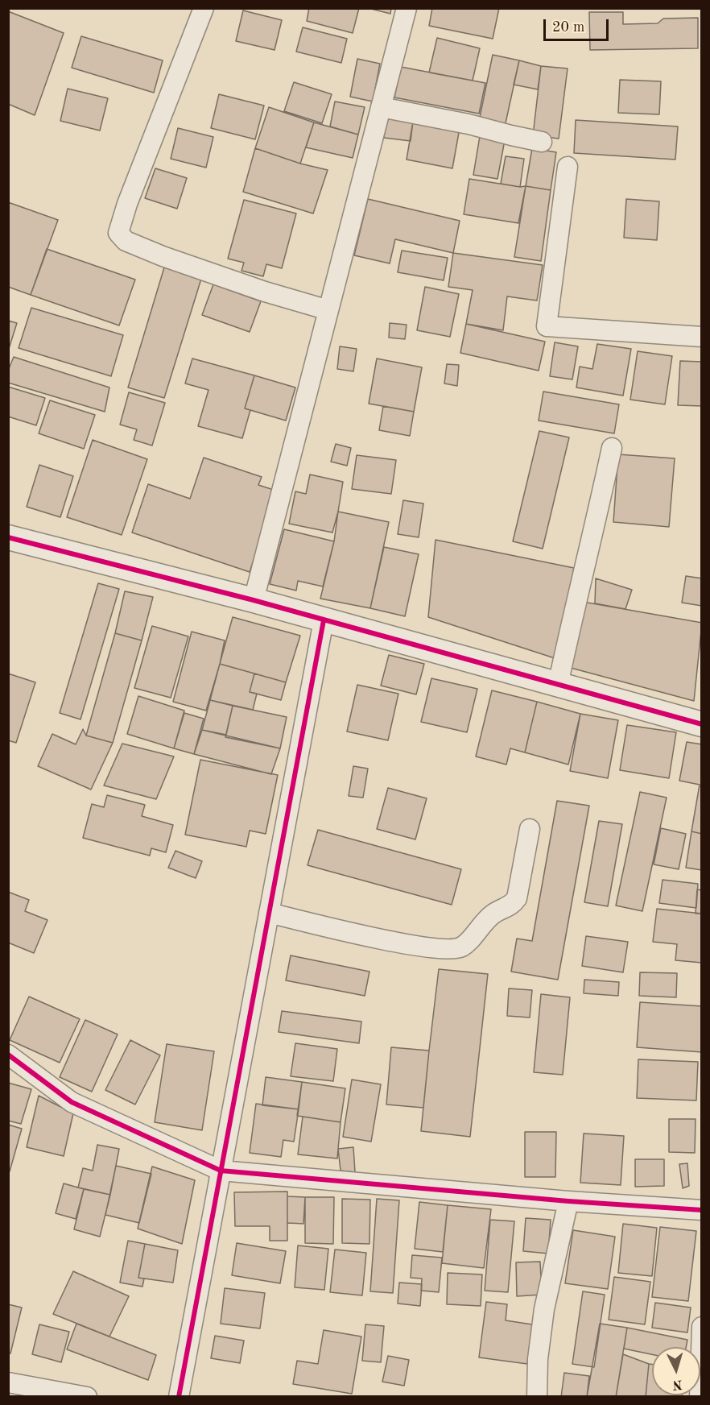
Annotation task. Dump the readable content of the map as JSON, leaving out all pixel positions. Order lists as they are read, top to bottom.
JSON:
{
  "scale_bar": "20 m",
  "north": "bottom"
}
